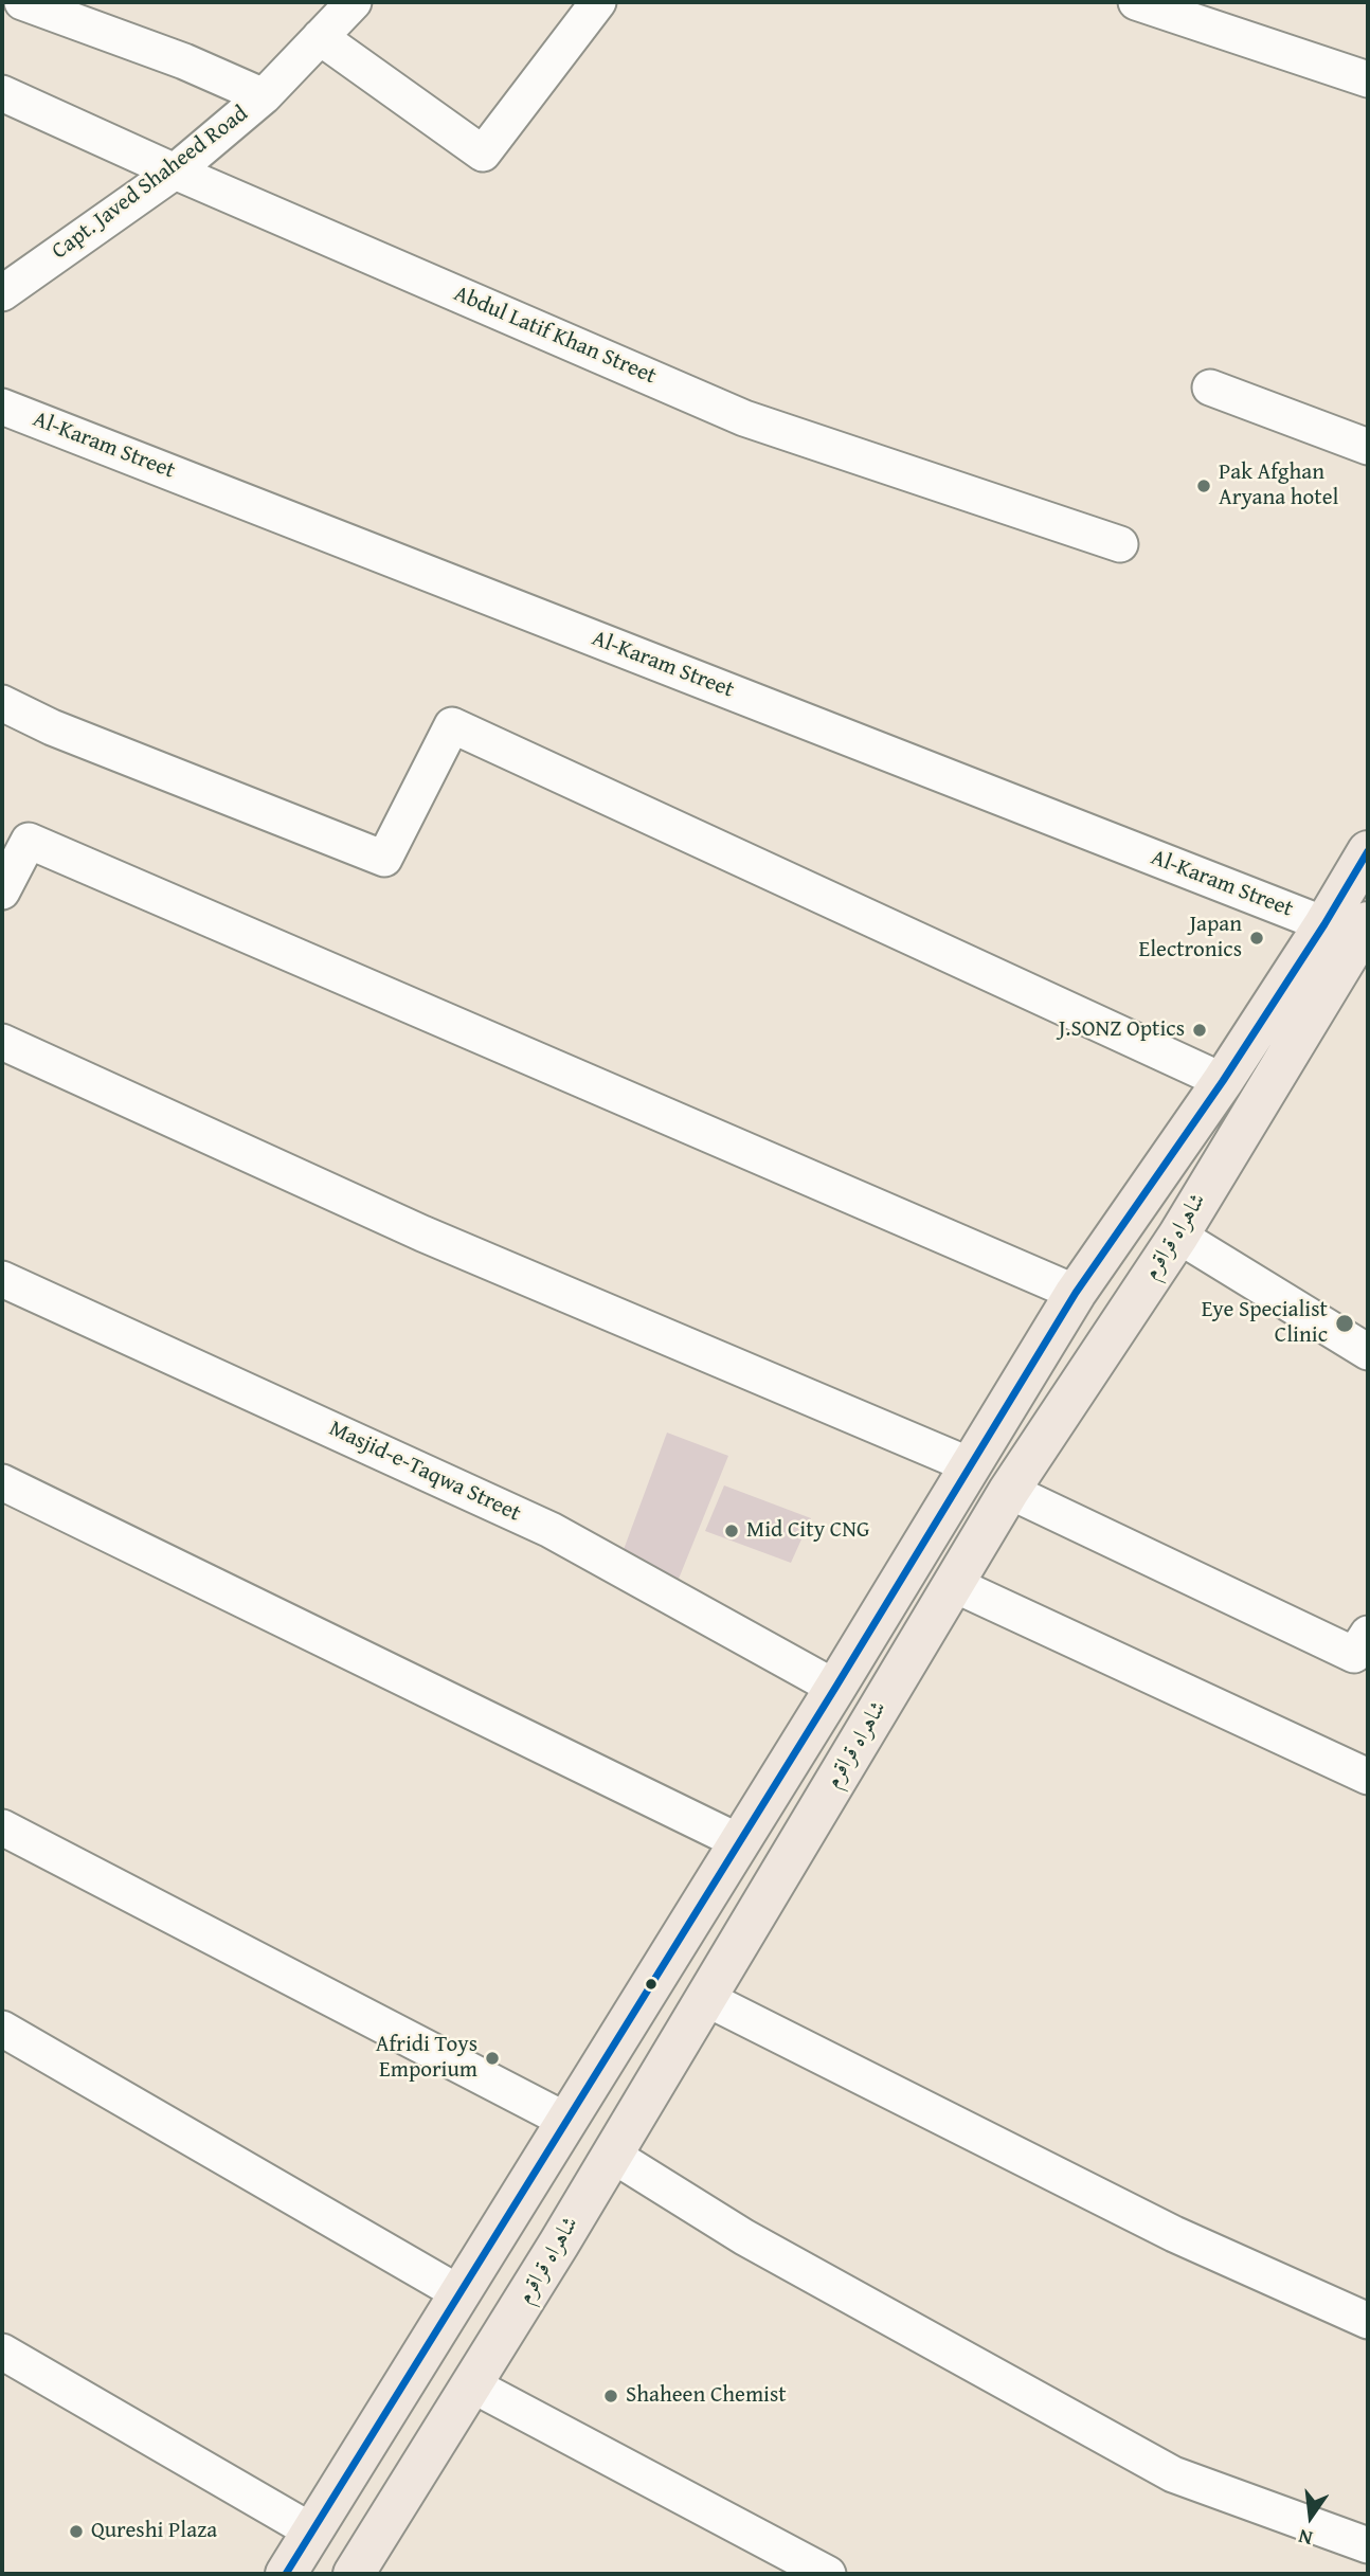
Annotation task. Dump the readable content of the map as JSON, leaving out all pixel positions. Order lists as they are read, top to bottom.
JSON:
{
  "streets": {
    "highway": ["شاہراہ قراقرم"],
    "street": [
      "Capt. Javed Shaheed Road",
      "Abdul Latif Khan Street",
      "Al-Karam Street",
      "Masjid-e-Taqwa Street"
    ]
  },
  "crossings": [
    ["Capt. Javed Shaheed Road", "Abdul Latif Khan Street"]
  ],
  "places": [
    "Pak Afghan Aryana hotel",
    "Japan Electronics",
    "J.SONZ Optics",
    "Eye Specialist Clinic",
    "Mid City CNG",
    "Afridi Toys Emporium",
    "Shaheen Chemist",
    "Qureshi Plaza"
  ],
  "north": "bottom"
}
